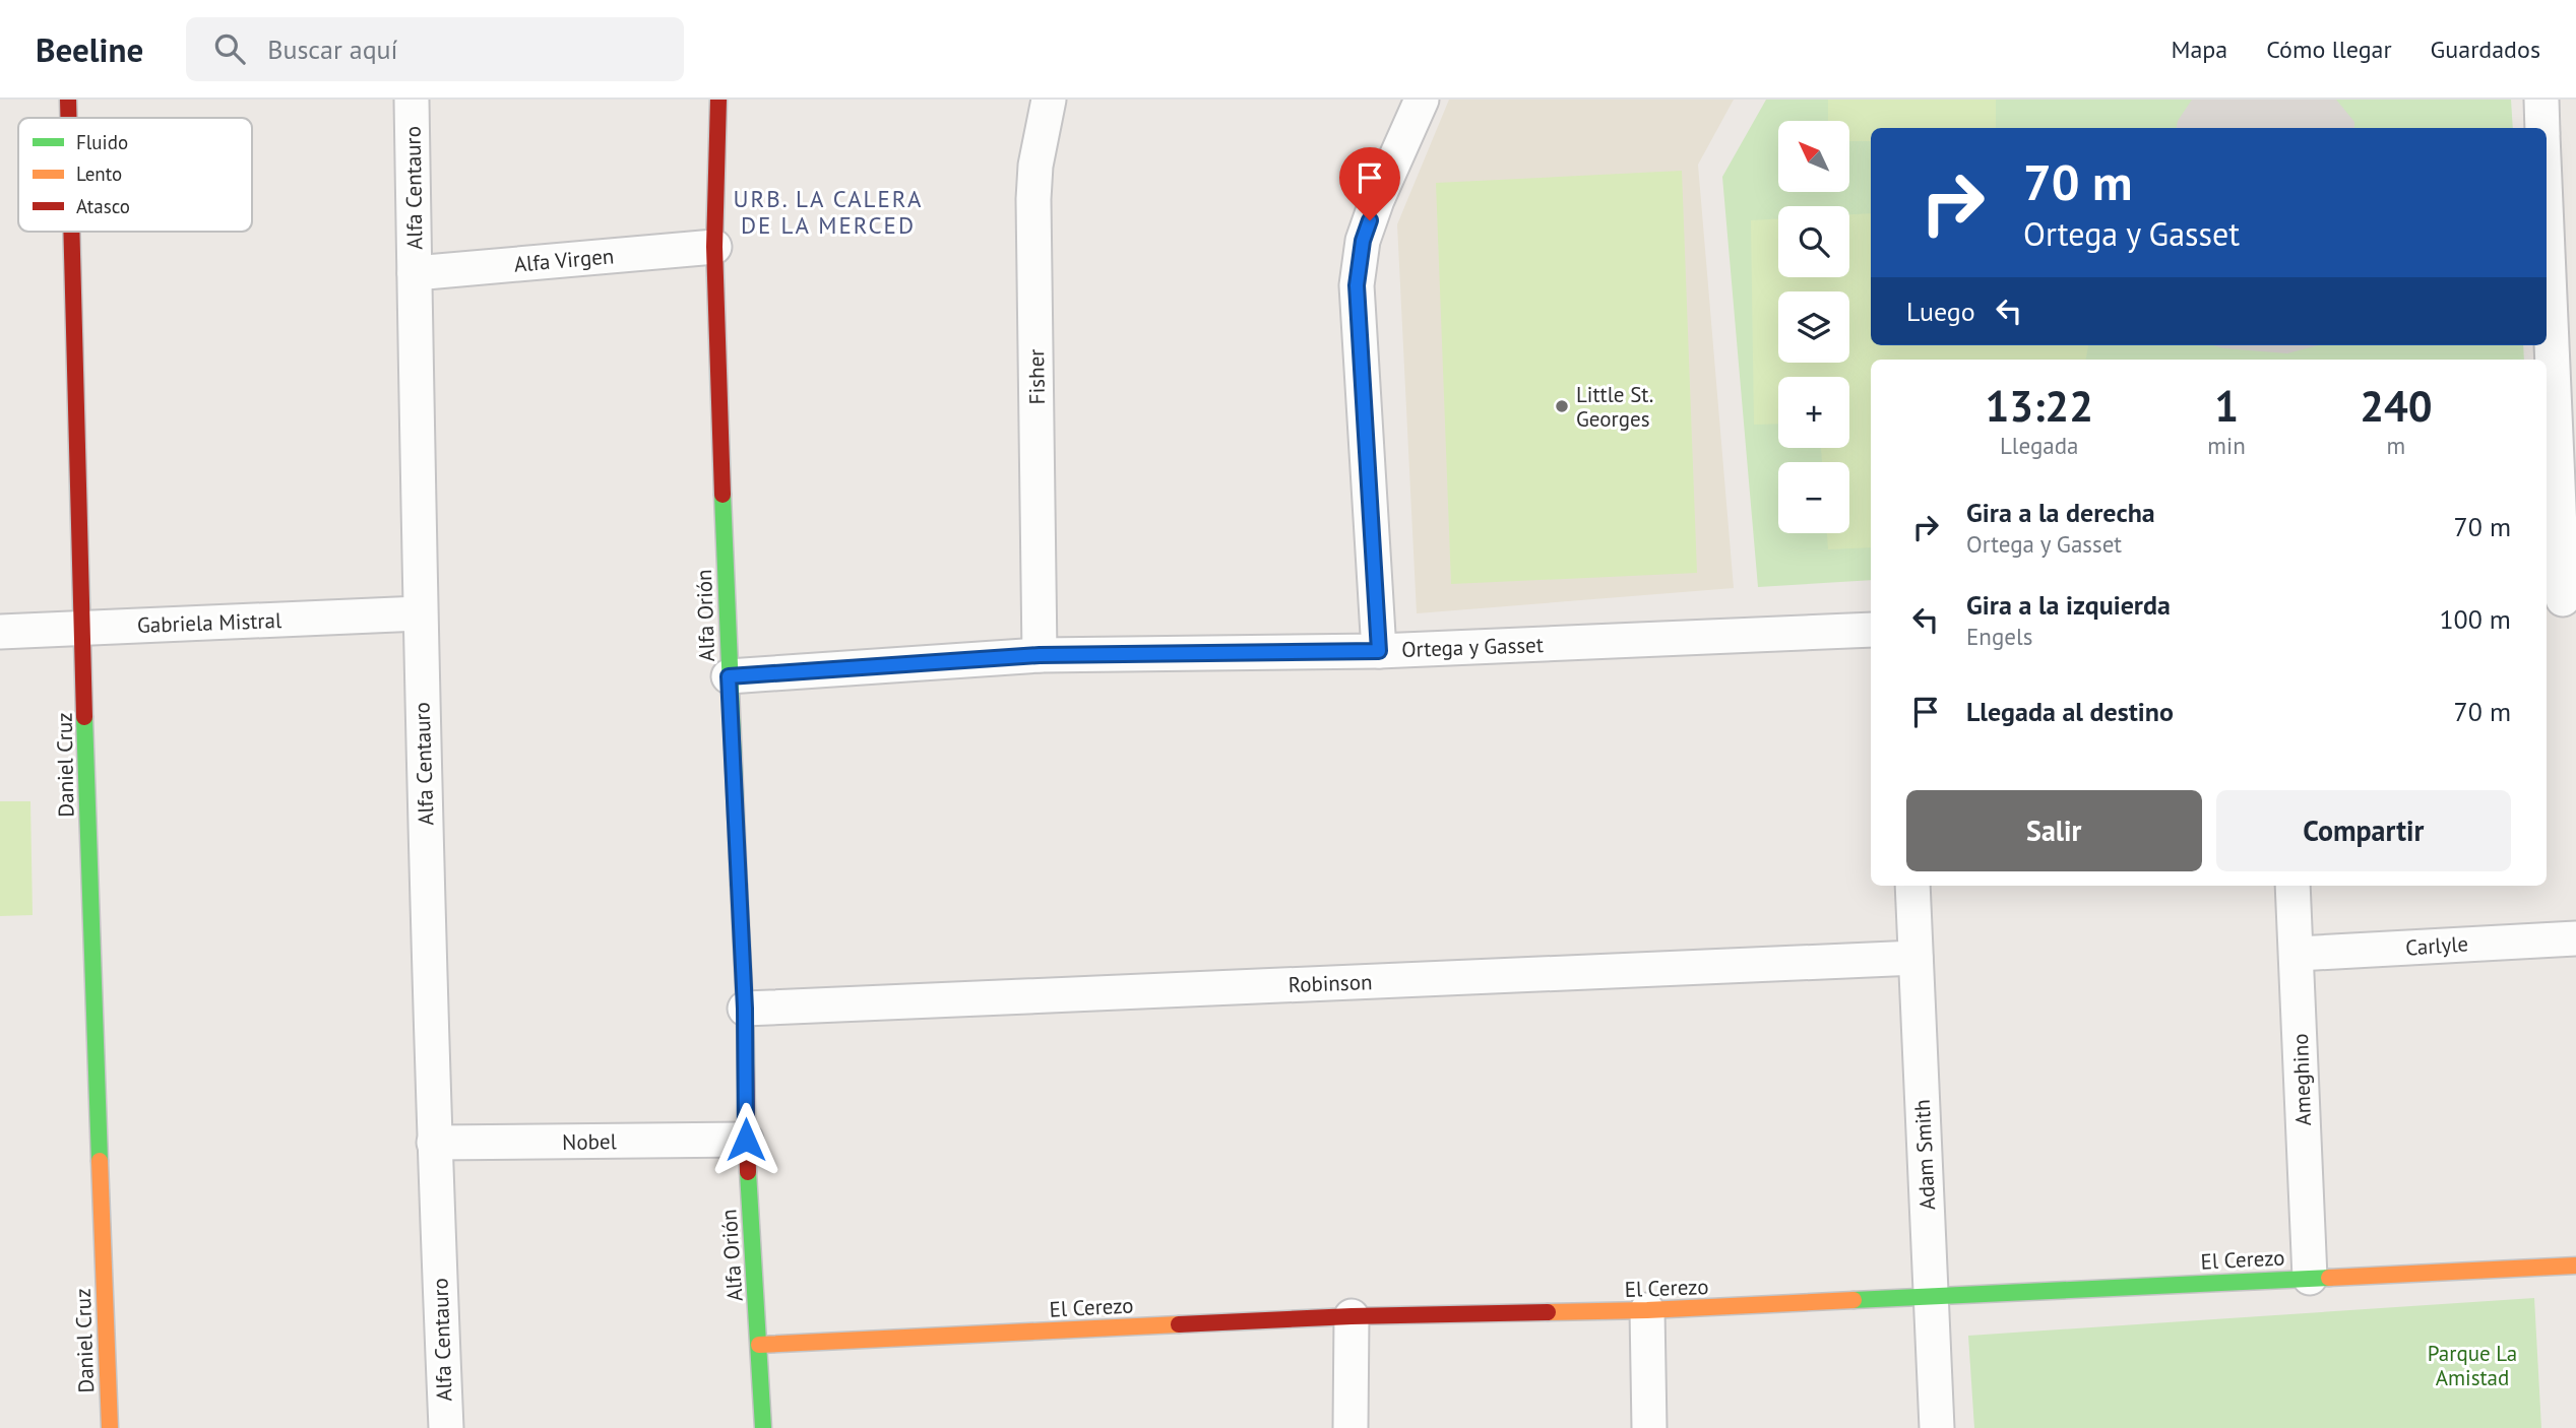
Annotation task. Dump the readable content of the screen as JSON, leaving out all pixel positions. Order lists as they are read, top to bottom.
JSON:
{
  "streets": {
    "street": [
      "Alfa Centauro",
      "Alfa Virgen",
      "Fisher",
      "Alfa Orión",
      "Gabriela Mistral",
      "Ortega y Gasset",
      "Daniel Cruz",
      "Carlyle",
      "Robinson",
      "Ameghino",
      "Nobel",
      "Adam Smith",
      "El Cerezo"
    ]
  },
  "crossings": [
    ["Alfa Centauro", "Alfa Virgen"],
    ["Alfa Centauro", "Gabriela Mistral"],
    ["Alfa Centauro", "Nobel"],
    ["Alfa Virgen", "Alfa Orión"],
    ["Fisher", "Ortega y Gasset"],
    ["Alfa Orión", "Ortega y Gasset"],
    ["Alfa Orión", "Robinson"],
    ["Alfa Orión", "Nobel"],
    ["Alfa Orión", "El Cerezo"],
    ["Gabriela Mistral", "Daniel Cruz"],
    ["Carlyle", "Ameghino"],
    ["Robinson", "Adam Smith"],
    ["Ameghino", "El Cerezo"],
    ["Adam Smith", "El Cerezo"]
  ],
  "districts": ["URB. LA CALERA DE LA MERCED"],
  "parks": ["Parque La Amistad"],
  "places": ["Little St. Georges"],
  "legend": ["Fluido", "Lento", "Atasco"],
  "north": "top left",
  "page": {
    "header": "Beeline",
    "search": "Buscar aquí",
    "nav": ["Mapa", "Cómo llegar", "Guardados"],
    "map_buttons": ["+", "−"],
    "turn": ["70 m", "Ortega y Gasset"],
    "then": "Luego",
    "eta": [
      "13:22",
      "Llegada",
      "1",
      "min",
      "240",
      "m"
    ],
    "list": [
      {
        "name": "Gira a la derecha",
        "note": "Ortega y Gasset",
        "value": "70 m"
      },
      {
        "name": "Gira a la izquierda",
        "note": "Engels",
        "value": "100 m"
      },
      {
        "name": "Llegada al destino",
        "value": "70 m"
      }
    ],
    "buttons": ["Salir", "Compartir"]
  }
}
